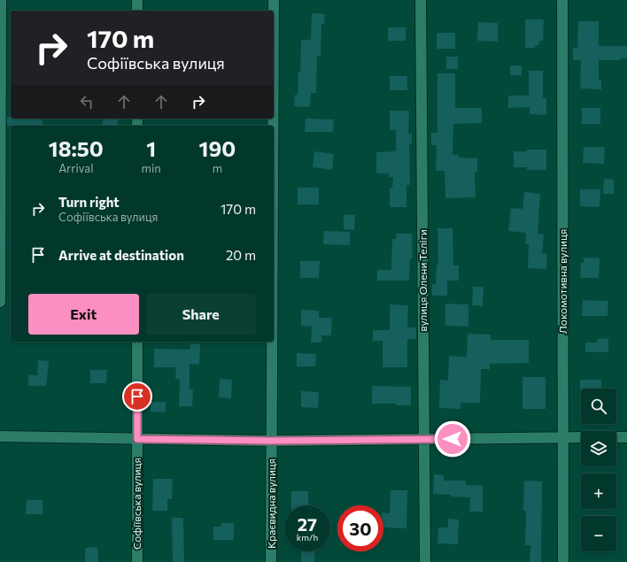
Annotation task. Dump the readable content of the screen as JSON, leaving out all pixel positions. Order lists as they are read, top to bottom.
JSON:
{
  "streets": {
    "street": [
      "вулиця Олени Теліги",
      "Локомотивна вулиця",
      "Софіївська вулиця",
      "Краєвидна вулиця"
    ]
  },
  "page": {
    "turn": ["170 m", "Софіївська вулиця"],
    "eta": [
      "18:50",
      "Arrival",
      "1",
      "min",
      "190",
      "m"
    ],
    "list": [
      {
        "name": "Turn right",
        "note": "Софіївська вулиця",
        "value": "170 m"
      },
      {
        "name": "Arrive at destination",
        "value": "20 m"
      }
    ],
    "buttons": ["Exit", "Share"],
    "map_buttons": ["+", "−"],
    "speed": "27 km/h",
    "limit": "30"
  }
}
